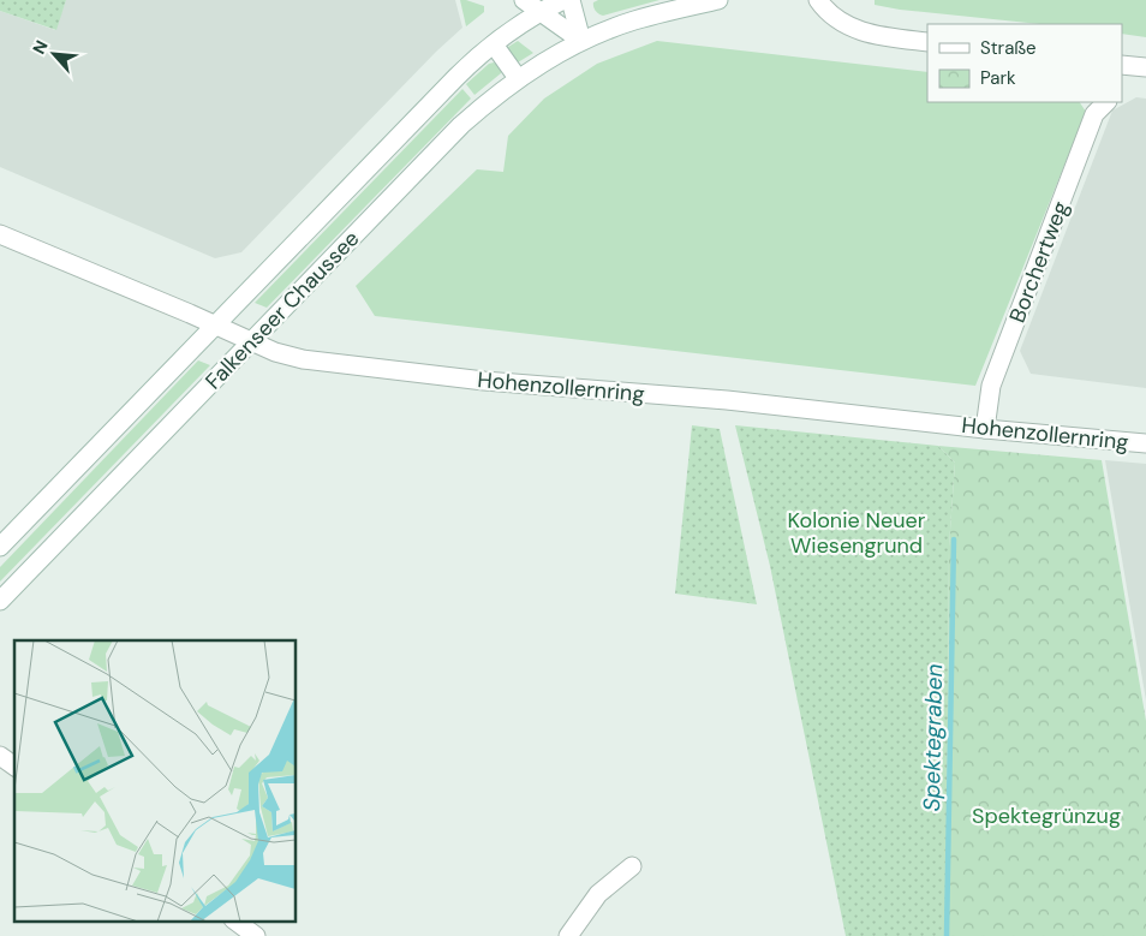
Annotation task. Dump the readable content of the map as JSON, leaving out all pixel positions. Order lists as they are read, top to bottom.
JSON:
{
  "streets": {
    "main road": ["Borchertweg", "Falkenseer Chaussee", "Hohenzollernring"]
  },
  "crossings": [
    ["Borchertweg", "Hohenzollernring"],
    ["Falkenseer Chaussee", "Hohenzollernring"]
  ],
  "water": ["Spektegraben"],
  "parks": ["Kolonie Neuer Wiesengrund", "Spektegrünzug"],
  "legend": ["Straße", "Park"],
  "north": "top left"
}
